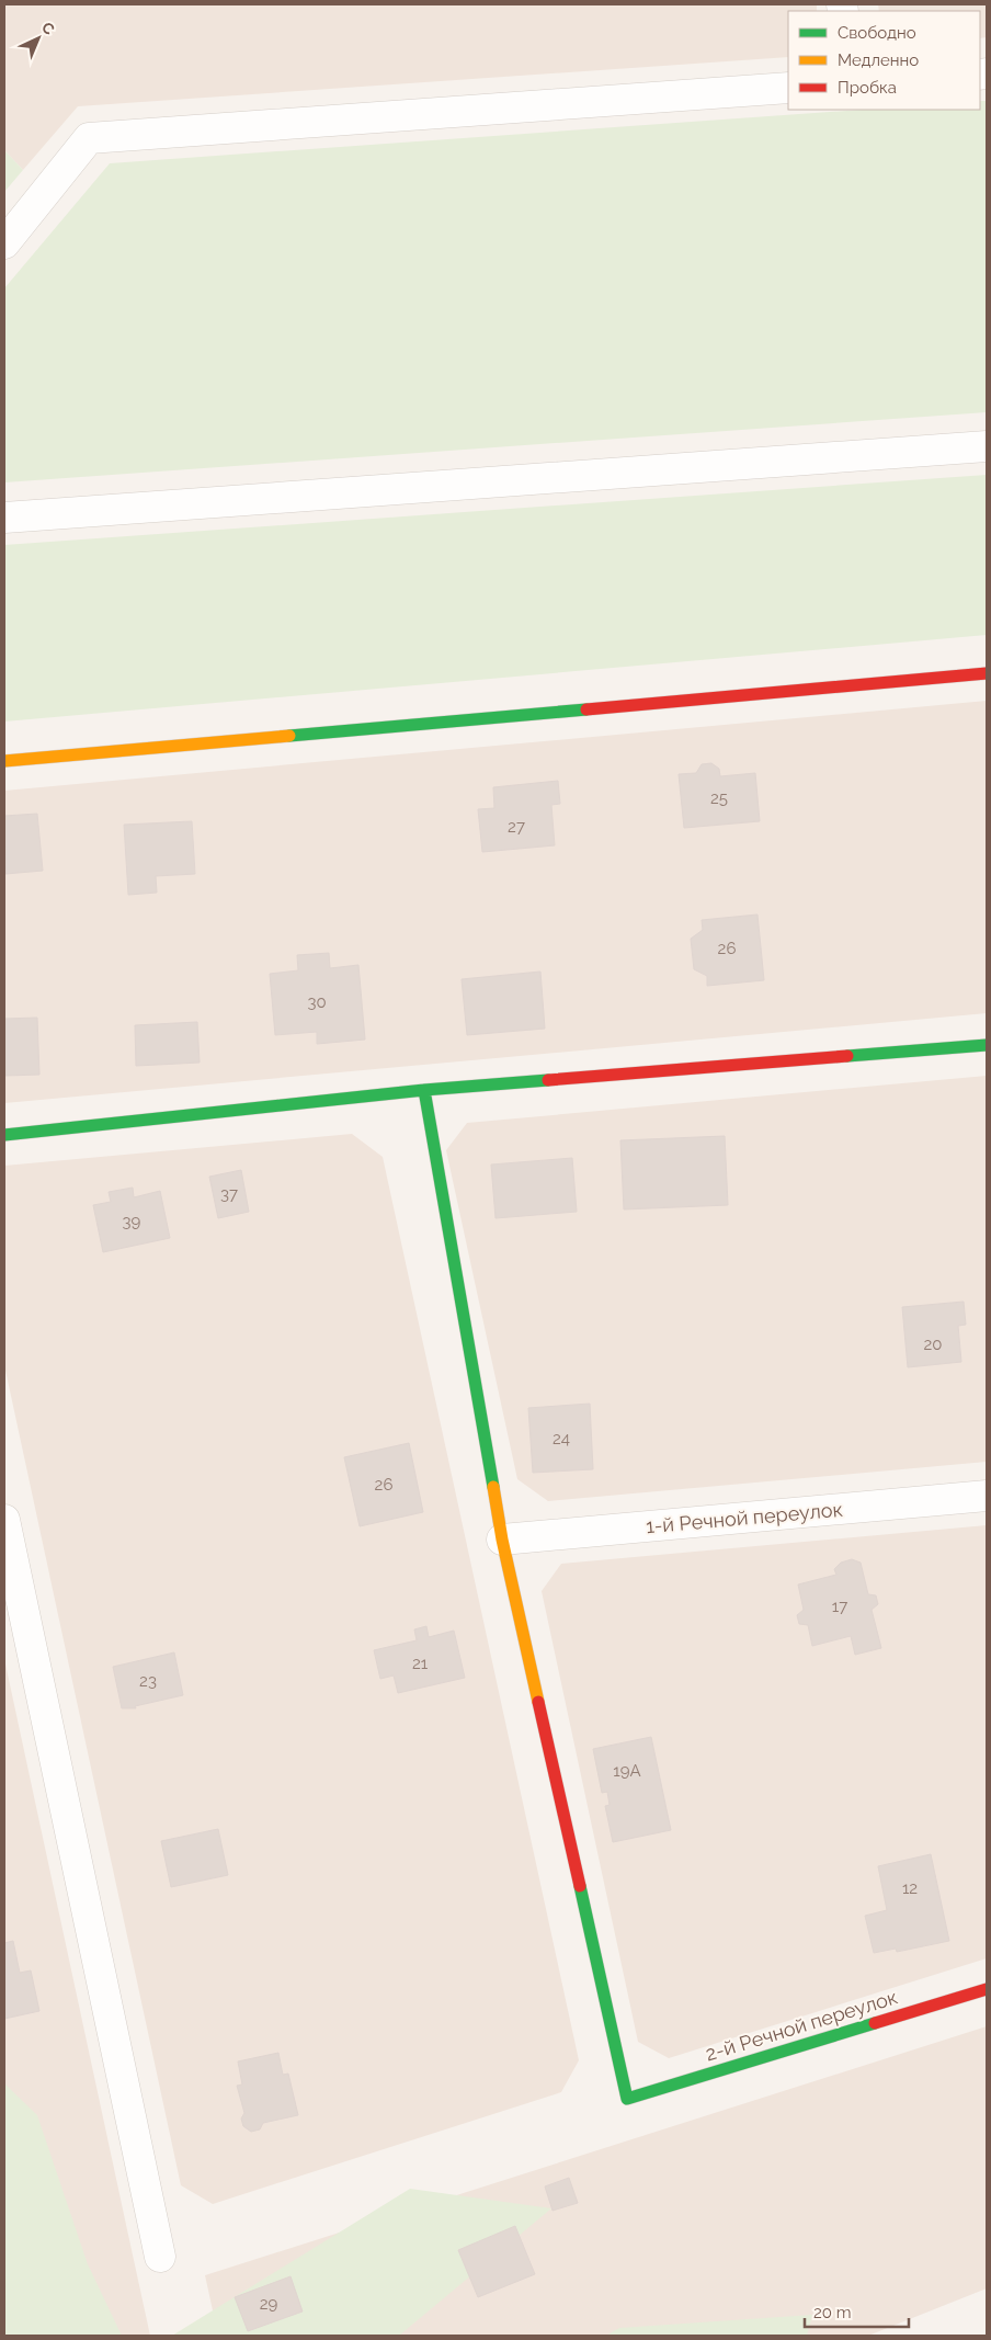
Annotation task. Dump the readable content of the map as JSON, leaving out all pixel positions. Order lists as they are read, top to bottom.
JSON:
{
  "streets": {
    "street": ["1-й Речной переулок", "2-й Речной переулок"]
  },
  "crossings": [
    ["1-й Речной переулок", "2-й Речной переулок"]
  ],
  "house_numbers": [
    "25",
    "27",
    "26",
    "30",
    "37",
    "39",
    "20",
    "24",
    "26",
    "17",
    "21",
    "23",
    "19А",
    "12",
    "29"
  ],
  "legend": ["Свободно", "Медленно", "Пробка"],
  "scale_bar": "20 m",
  "north": "top right"
}
